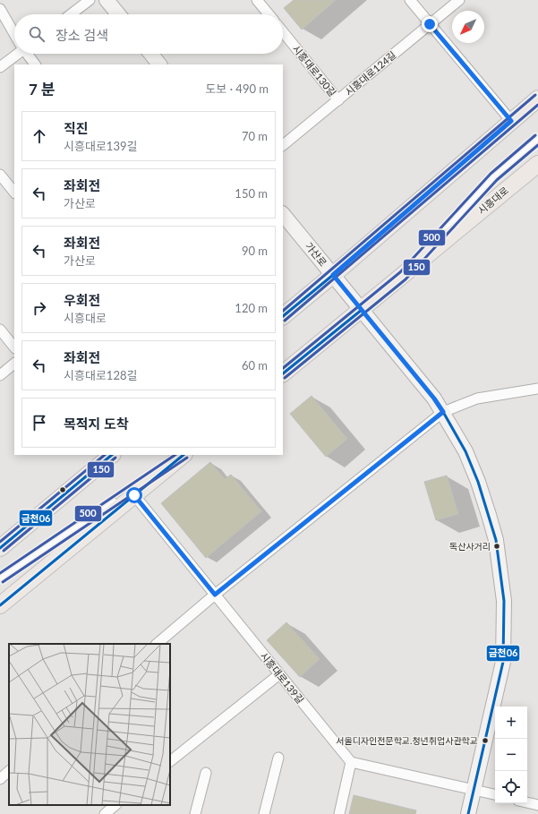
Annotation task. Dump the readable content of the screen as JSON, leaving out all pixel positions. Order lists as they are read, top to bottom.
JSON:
{
  "streets": {
    "main road": ["시흥대로", "가산로"],
    "street": ["시흥대로130길", "시흥대로124길", "시흥대로139길"]
  },
  "crossings": [
    ["시흥대로130길", "시흥대로124길"],
    ["시흥대로", "가산로"]
  ],
  "places": ["독산사거리", "서울디자인전문학교.청년취업사관학교"],
  "lines": ["transit line 500", "transit line 150", "transit line 금천06"],
  "north": "bottom left",
  "page": {
    "search": "장소 검색",
    "heading": ["7 분", "도보 · 490 m"],
    "list": [
      ["직진", "시흥대로139길", "70 m"],
      ["좌회전", "가산로", "150 m"],
      ["좌회전", "가산로", "90 m"],
      ["우회전", "시흥대로", "120 m"],
      ["좌회전", "시흥대로128길", "60 m"],
      "목적지 도착"
    ],
    "map_buttons": ["+", "−"]
  }
}
